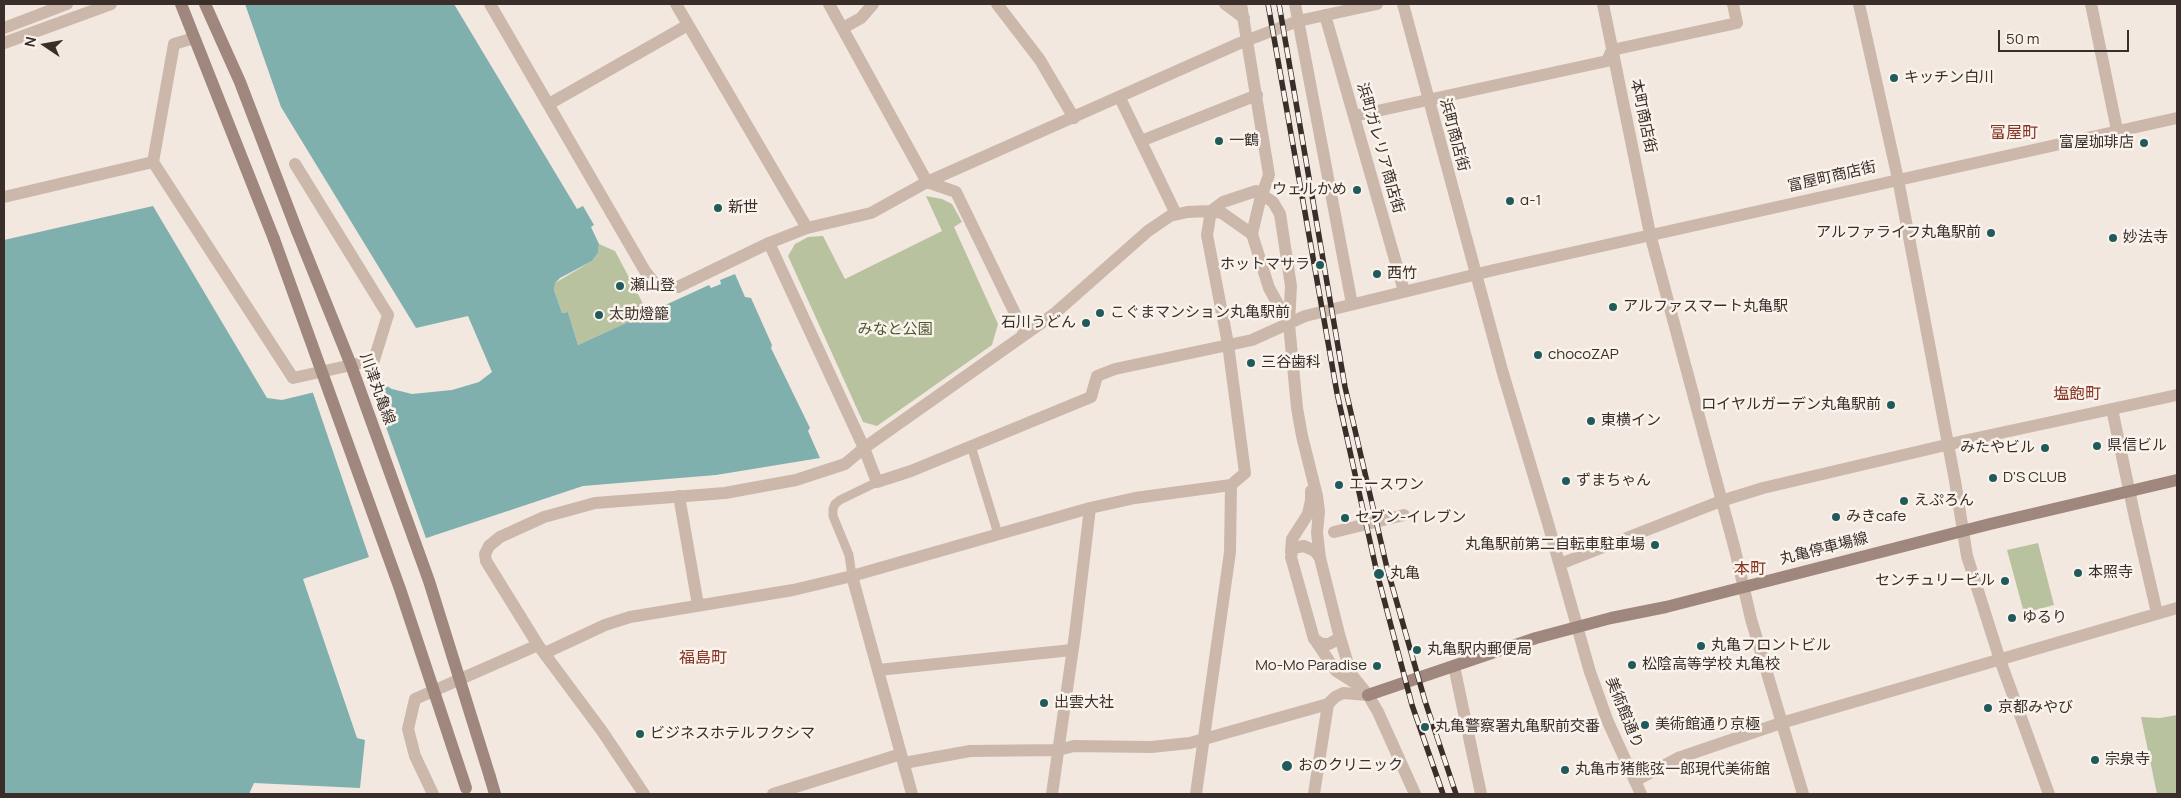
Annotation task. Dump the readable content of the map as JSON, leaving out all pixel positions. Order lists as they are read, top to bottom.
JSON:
{
  "streets": {
    "main road": ["川津丸亀線", "丸亀停車場線"],
    "street": [
      "本町商店街",
      "浜町商店街",
      "浜町ガレリア商店街",
      "富屋町商店街",
      "美術館通り"
    ]
  },
  "crossings": [
    ["本町商店街", "富屋町商店街"],
    ["本町商店街", "丸亀停車場線"],
    ["浜町商店街", "富屋町商店街"],
    ["浜町商店街", "美術館通り"],
    ["浜町ガレリア商店街", "富屋町商店街"],
    ["丸亀停車場線", "美術館通り"]
  ],
  "districts": [
    "富屋町",
    "塩飽町",
    "本町",
    "福島町"
  ],
  "parks": ["みなと公園"],
  "places": [
    "キッチン白川",
    "一鶴",
    "富屋珈琲店",
    "ウェルかめ",
    "α-1",
    "新世",
    "アルファライフ丸亀駅前",
    "妙法寺",
    "ホットマサラ",
    "西竹",
    "瀬山登",
    "アルファスマート丸亀駅",
    "こぐまマンション丸亀駅前",
    "太助燈籠",
    "石川うどん",
    "chocoZAP",
    "三谷歯科",
    "ロイヤルガーデン丸亀駅前",
    "東横イン",
    "県信ビル",
    "みたやビル",
    "D'S CLUB",
    "ずまちゃん",
    "エースワン",
    "えぷろん",
    "みきcafe",
    "セブン-イレブン",
    "丸亀駅前第二自転車駐車場",
    "本照寺",
    "丸亀",
    "センチュリービル",
    "ゆるり",
    "丸亀フロントビル",
    "丸亀駅内郵便局",
    "松陰高等学校 丸亀校",
    "Mo-Mo Paradise",
    "出雲大社",
    "京都みやび",
    "美術館通り京極",
    "丸亀警察署丸亀駅前交番",
    "ビジネスホテルフクシマ",
    "宗泉寺",
    "おのクリニック",
    "丸亀市猪熊弦一郎現代美術館"
  ],
  "scale_bar": "50 m",
  "north": "left"
}
